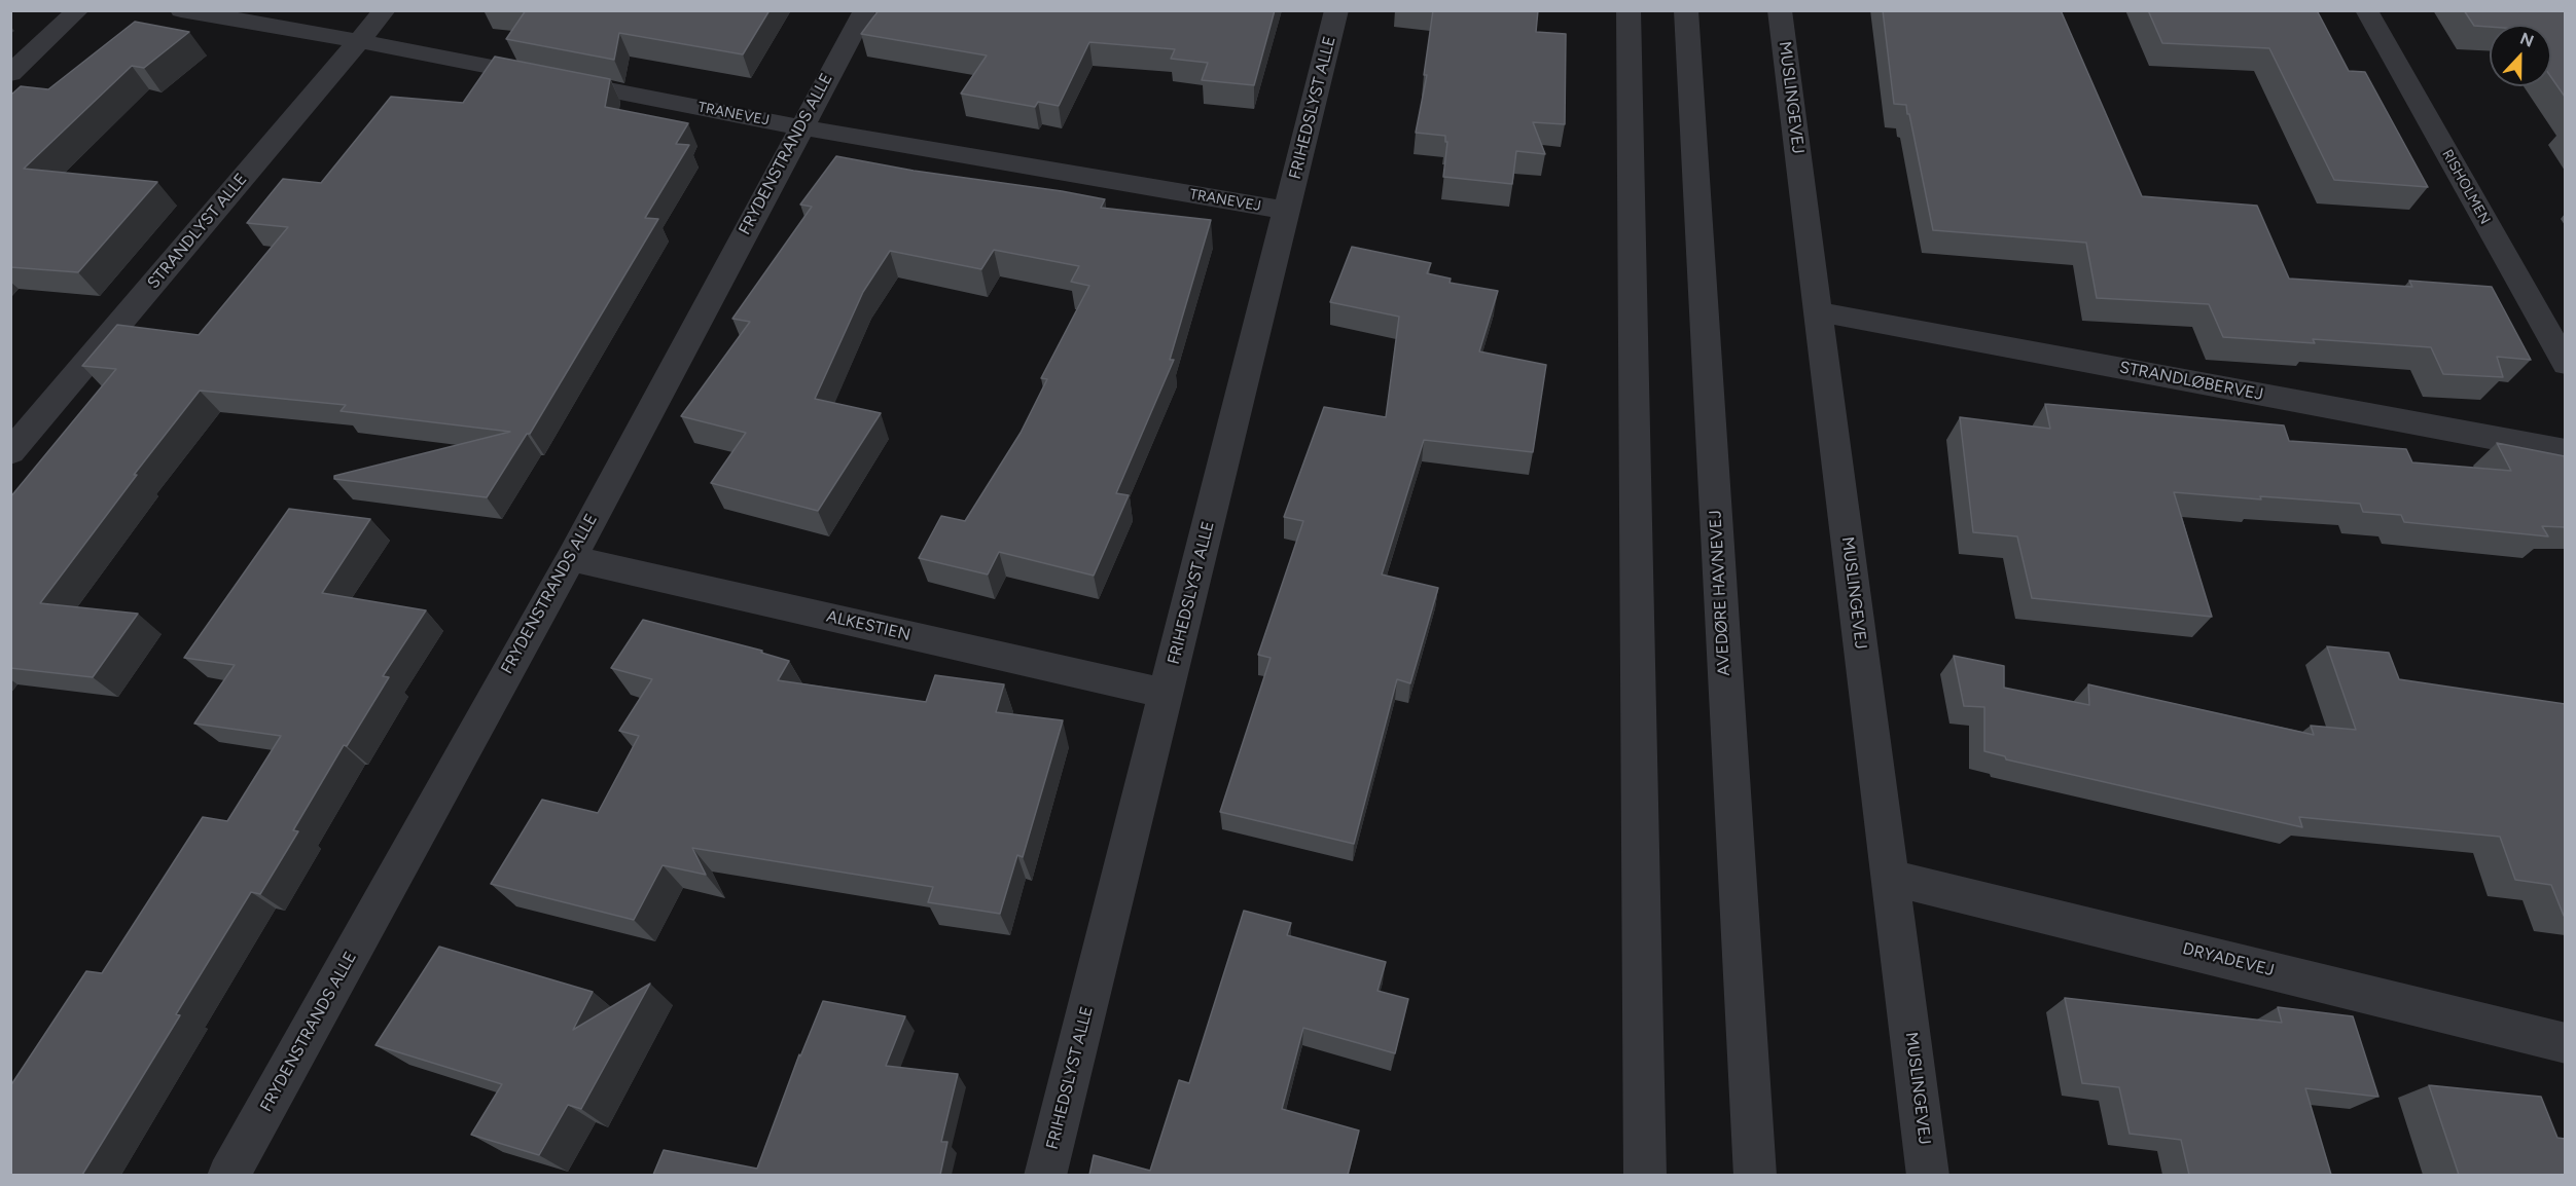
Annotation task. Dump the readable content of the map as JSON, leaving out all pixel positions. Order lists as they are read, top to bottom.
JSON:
{
  "streets": {
    "street": [
      "MUSLINGEVEJ",
      "FRIHEDSLYST ALLE",
      "TRANEVEJ",
      "FRYDENSTRANDS ALLE",
      "RISHOLMEN",
      "STRANDLYST ALLE",
      "STRANDLØBERVEJ",
      "AVEDØRE HAVNEVEJ",
      "ALKESTIEN",
      "DRYADEVEJ"
    ]
  },
  "crossings": [
    ["MUSLINGEVEJ", "STRANDLØBERVEJ"],
    ["MUSLINGEVEJ", "DRYADEVEJ"],
    ["FRIHEDSLYST ALLE", "TRANEVEJ"],
    ["FRIHEDSLYST ALLE", "ALKESTIEN"],
    ["TRANEVEJ", "FRYDENSTRANDS ALLE"],
    ["TRANEVEJ", "STRANDLYST ALLE"],
    ["FRYDENSTRANDS ALLE", "ALKESTIEN"]
  ],
  "north": "top"
}
